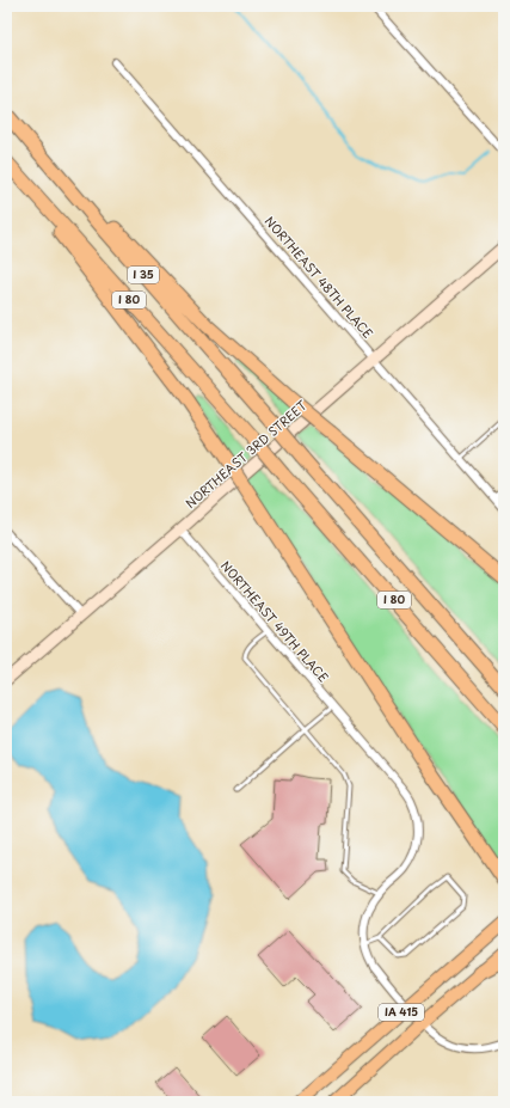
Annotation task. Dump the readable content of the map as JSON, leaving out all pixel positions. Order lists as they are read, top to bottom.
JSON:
{
  "streets": {
    "highway": ["I 35", "I 80"],
    "main road": ["IA 415"],
    "street": ["NORTHEAST 48TH PLACE", "NORTHEAST 3RD STREET", "NORTHEAST 49TH PLACE"]
  },
  "crossings": [
    ["I 35", "I 80"],
    ["NORTHEAST 48TH PLACE", "NORTHEAST 3RD STREET"],
    ["NORTHEAST 3RD STREET", "NORTHEAST 49TH PLACE"]
  ]
}
